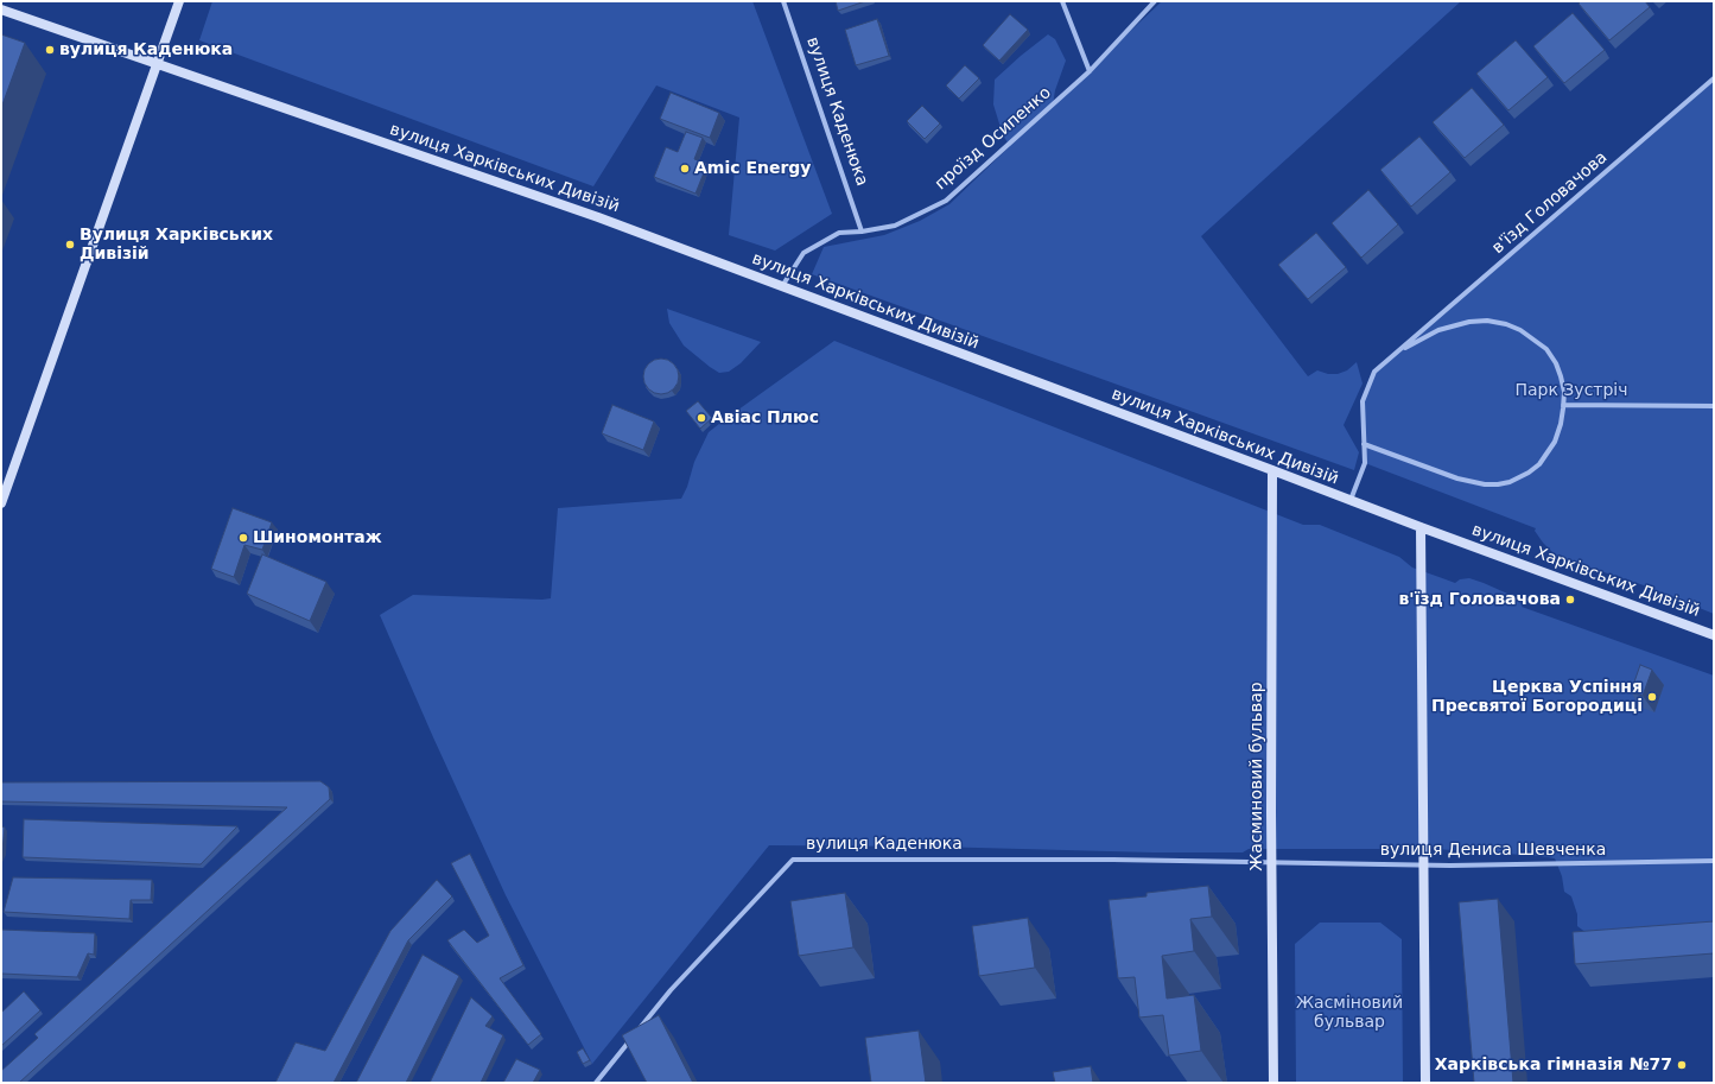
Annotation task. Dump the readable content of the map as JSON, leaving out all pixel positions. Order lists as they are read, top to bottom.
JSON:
{
  "streets": {
    "street": [
      "вулиця Каденюка",
      "проїзд Осипенко",
      "вулиця Харківських Дивізій",
      "в'їзд Головачова",
      "Жасминовий бульвар",
      "вулиця Дениса Шевченка"
    ]
  },
  "crossings": [
    ["вулиця Каденюка", "проїзд Осипенко"],
    ["вулиця Каденюка", "Жасминовий бульвар"],
    ["вулиця Каденюка", "вулиця Дениса Шевченка"],
    ["проїзд Осипенко", "вулиця Харківських Дивізій"],
    ["вулиця Харківських Дивізій", "в'їзд Головачова"],
    ["вулиця Харківських Дивізій", "Жасминовий бульвар"],
    ["Жасминовий бульвар", "вулиця Дениса Шевченка"]
  ],
  "parks": ["Парк Зустріч", "Жасміновий бульвар"],
  "places": [
    "вулиця Каденюка",
    "Amic Energy",
    "Вулиця Харківських Дивізій",
    "Авіас Плюс",
    "Шиномонтаж",
    "в'їзд Головачова",
    "Церква Успіння Пресвятої Богородиці",
    "Харківська гімназія №77"
  ]
}
